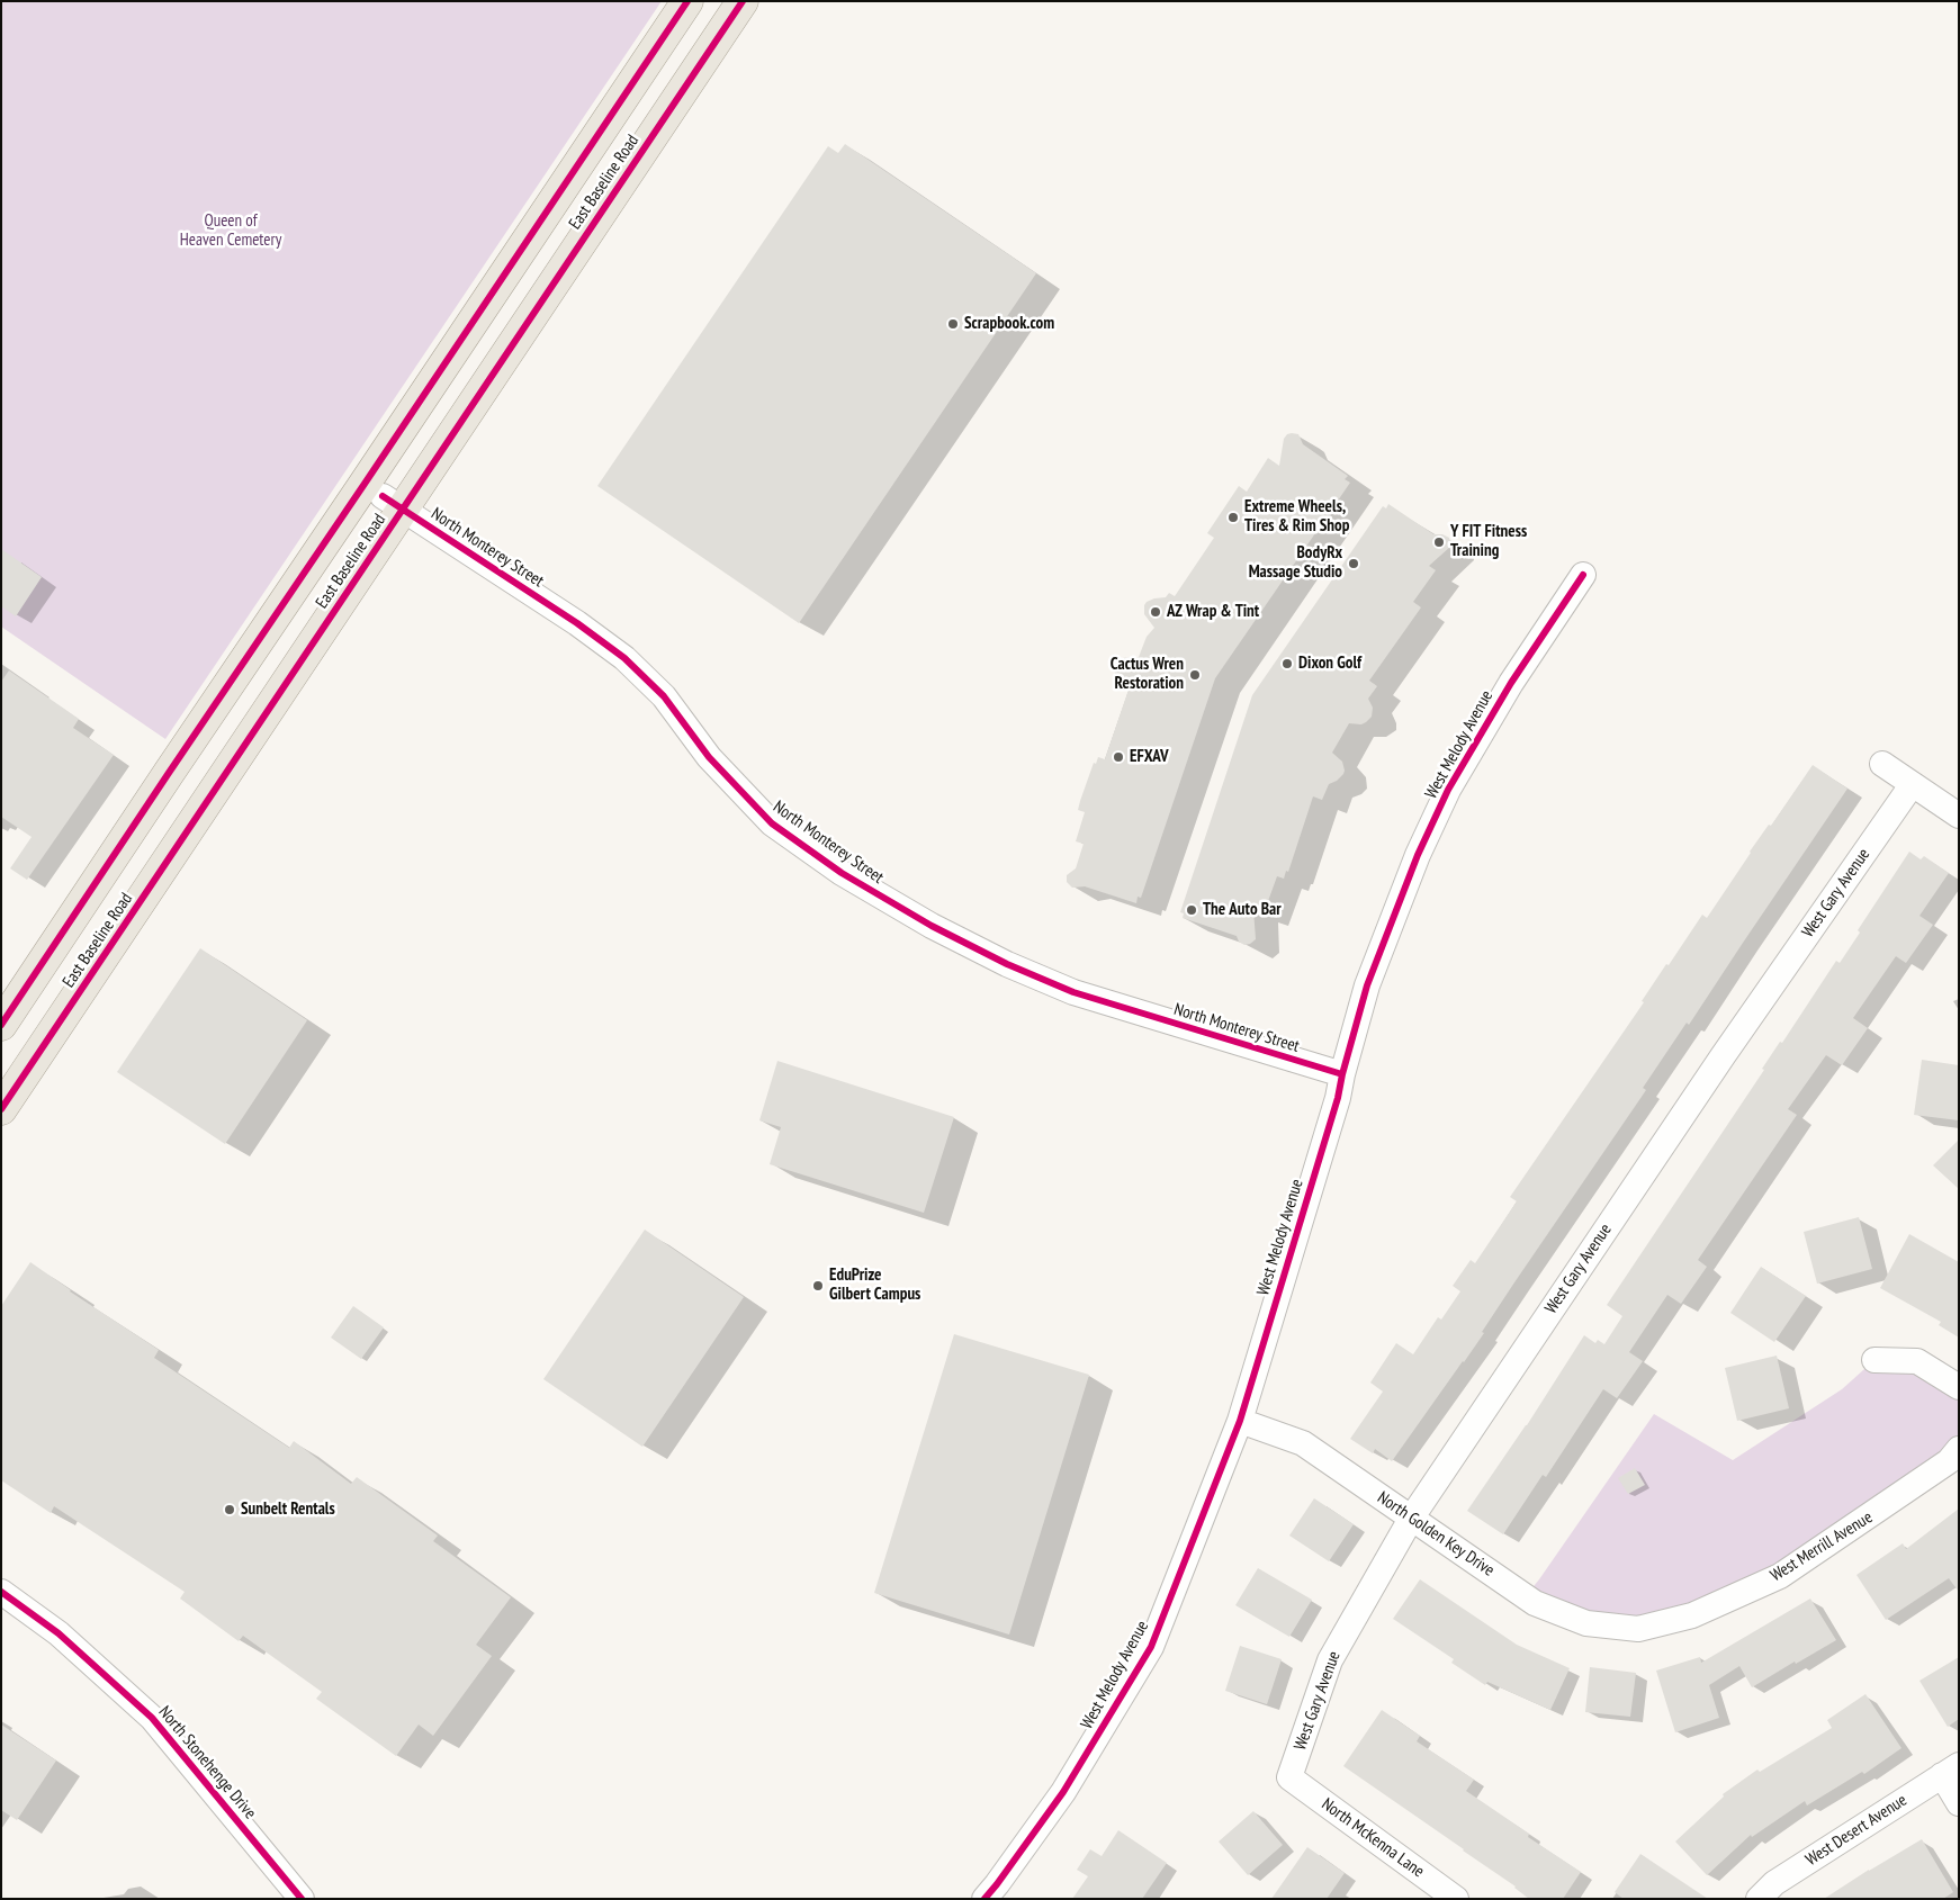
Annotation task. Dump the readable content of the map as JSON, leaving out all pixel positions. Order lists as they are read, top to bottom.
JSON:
{
  "streets": {
    "main road": ["East Baseline Road"],
    "street": [
      "North Monterey Street",
      "West Melody Avenue",
      "West Gary Avenue",
      "North Golden Key Drive",
      "West Merrill Avenue",
      "North Stonehenge Drive",
      "West Desert Avenue",
      "North McKenna Lane"
    ]
  },
  "crossings": [
    ["East Baseline Road", "North Monterey Street"],
    ["North Monterey Street", "West Melody Avenue"],
    ["West Melody Avenue", "North Golden Key Drive"],
    ["West Gary Avenue", "North Golden Key Drive"],
    ["West Gary Avenue", "North McKenna Lane"],
    ["North Golden Key Drive", "West Merrill Avenue"]
  ],
  "parks": ["Queen of Heaven Cemetery"],
  "places": [
    "Scrapbook.com",
    "Extreme Wheels, Tires & Rim Shop",
    "Y FIT Fitness Training",
    "BodyRx Massage Studio",
    "AZ Wrap & Tint",
    "Dixon Golf",
    "Cactus Wren Restoration",
    "EFXAV",
    "The Auto Bar",
    "EduPrize Gilbert Campus",
    "Sunbelt Rentals"
  ]
}
